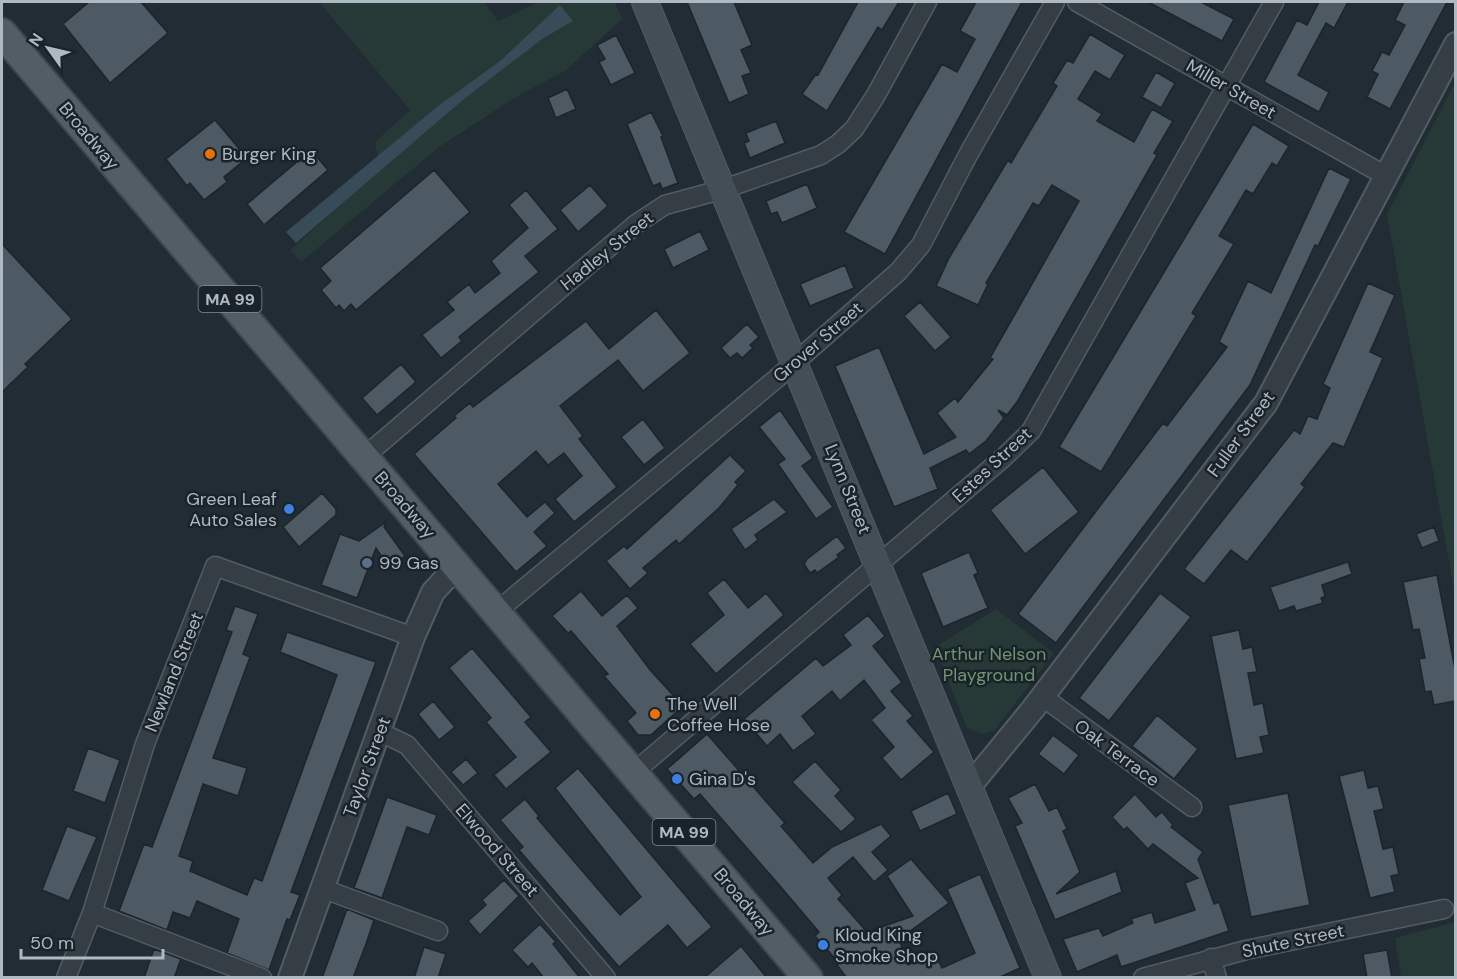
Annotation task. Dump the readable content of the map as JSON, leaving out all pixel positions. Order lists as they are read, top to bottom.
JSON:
{
  "streets": {
    "main road": ["Broadway", "MA 99", "Lynn Street"],
    "street": [
      "Miller Street",
      "Hadley Street",
      "Grover Street",
      "Fuller Street",
      "Estes Street",
      "Newland Street",
      "Oak Terrace",
      "Taylor Street",
      "Elwood Street",
      "Shute Street"
    ]
  },
  "crossings": [
    ["Miller Street", "Fuller Street"],
    ["Miller Street", "Estes Street"],
    ["Broadway", "Hadley Street"],
    ["Broadway", "Grover Street"],
    ["Broadway", "Estes Street"],
    ["Broadway", "Taylor Street"],
    ["Hadley Street", "Lynn Street"],
    ["Grover Street", "Lynn Street"],
    ["Fuller Street", "Lynn Street"],
    ["Fuller Street", "Oak Terrace"],
    ["Estes Street", "Lynn Street"],
    ["Newland Street", "Taylor Street"],
    ["Taylor Street", "Elwood Street"]
  ],
  "parks": ["Arthur Nelson Playground"],
  "places": [
    "Burger King",
    "Green Leaf Auto Sales",
    "99 Gas",
    "The Well Coffee Hose",
    "Gina D's",
    "Kloud King Smoke Shop"
  ],
  "scale_bar": "50 m",
  "north": "top left"
}
